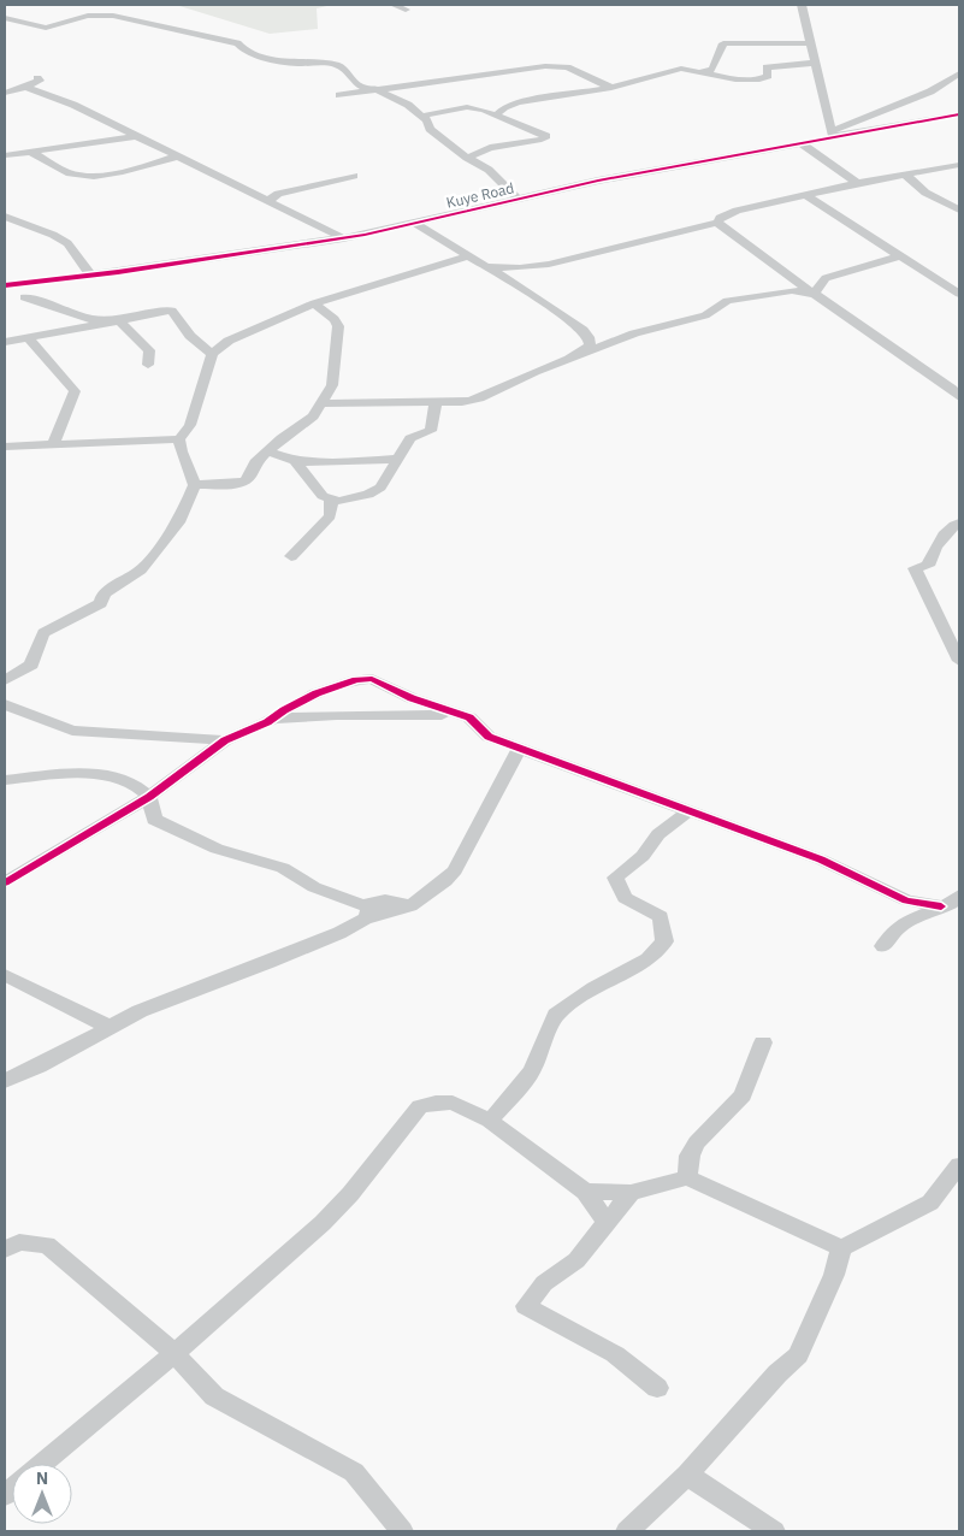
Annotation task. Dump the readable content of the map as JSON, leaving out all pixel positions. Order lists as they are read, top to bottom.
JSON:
{
  "streets": {
    "street": ["Kuye Road"]
  },
  "north": "top"
}
